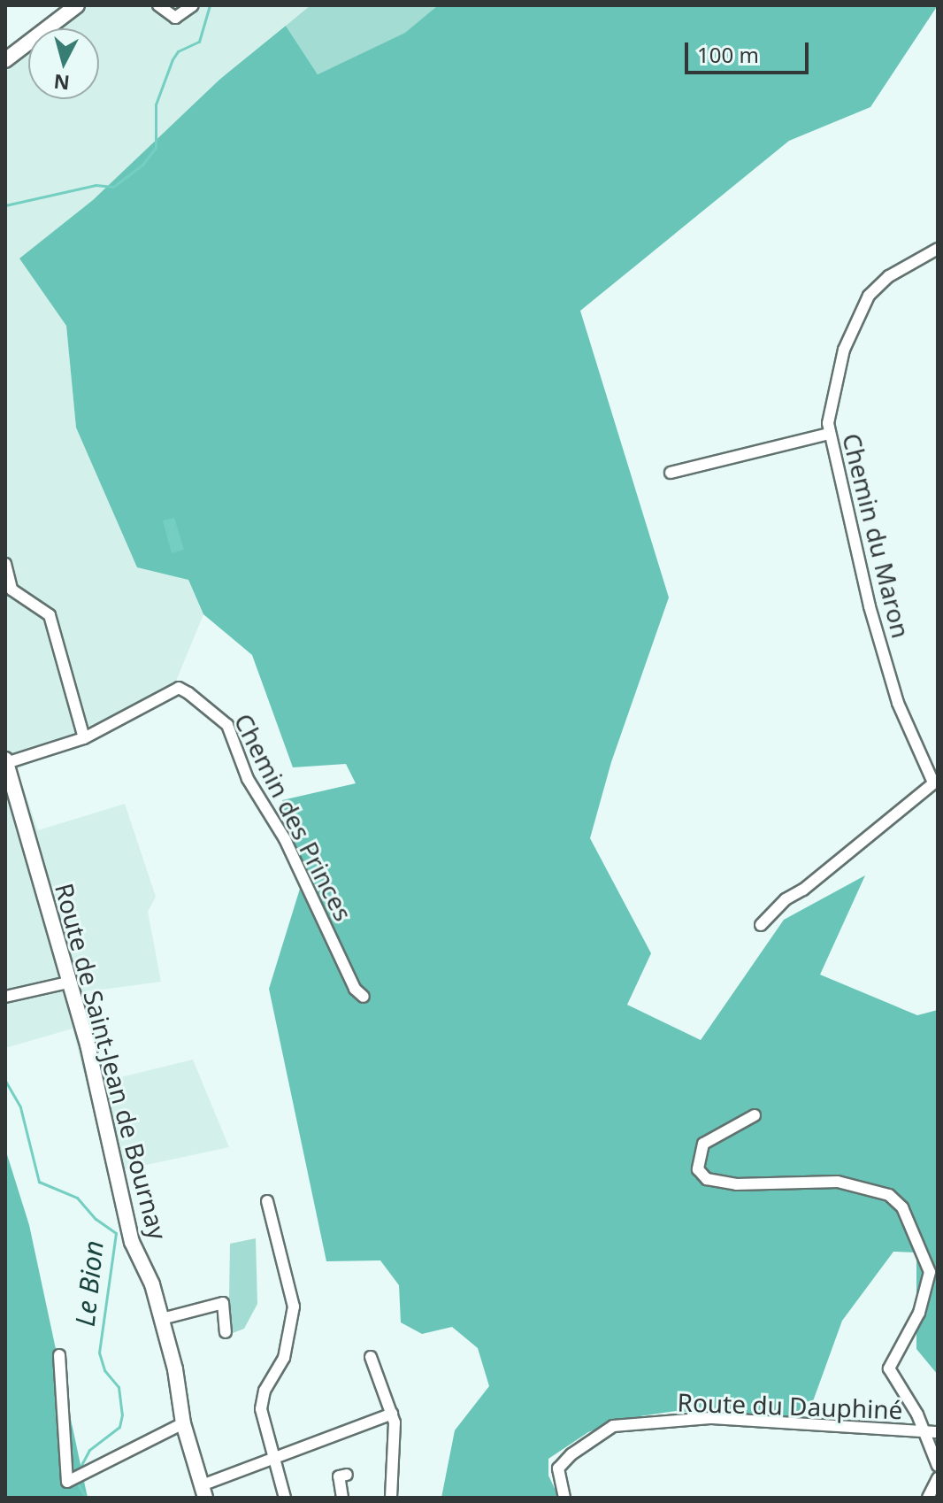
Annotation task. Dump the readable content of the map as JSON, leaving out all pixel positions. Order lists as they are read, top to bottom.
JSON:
{
  "streets": {
    "main road": ["Route de Saint-Jean de Bournay"],
    "street": ["Chemin du Maron", "Chemin des Princes", "Route du Dauphiné"]
  },
  "crossings": [
    ["Chemin des Princes", "Route de Saint-Jean de Bournay"]
  ],
  "water": ["Le Bion"],
  "scale_bar": "100 m",
  "north": "bottom"
}
